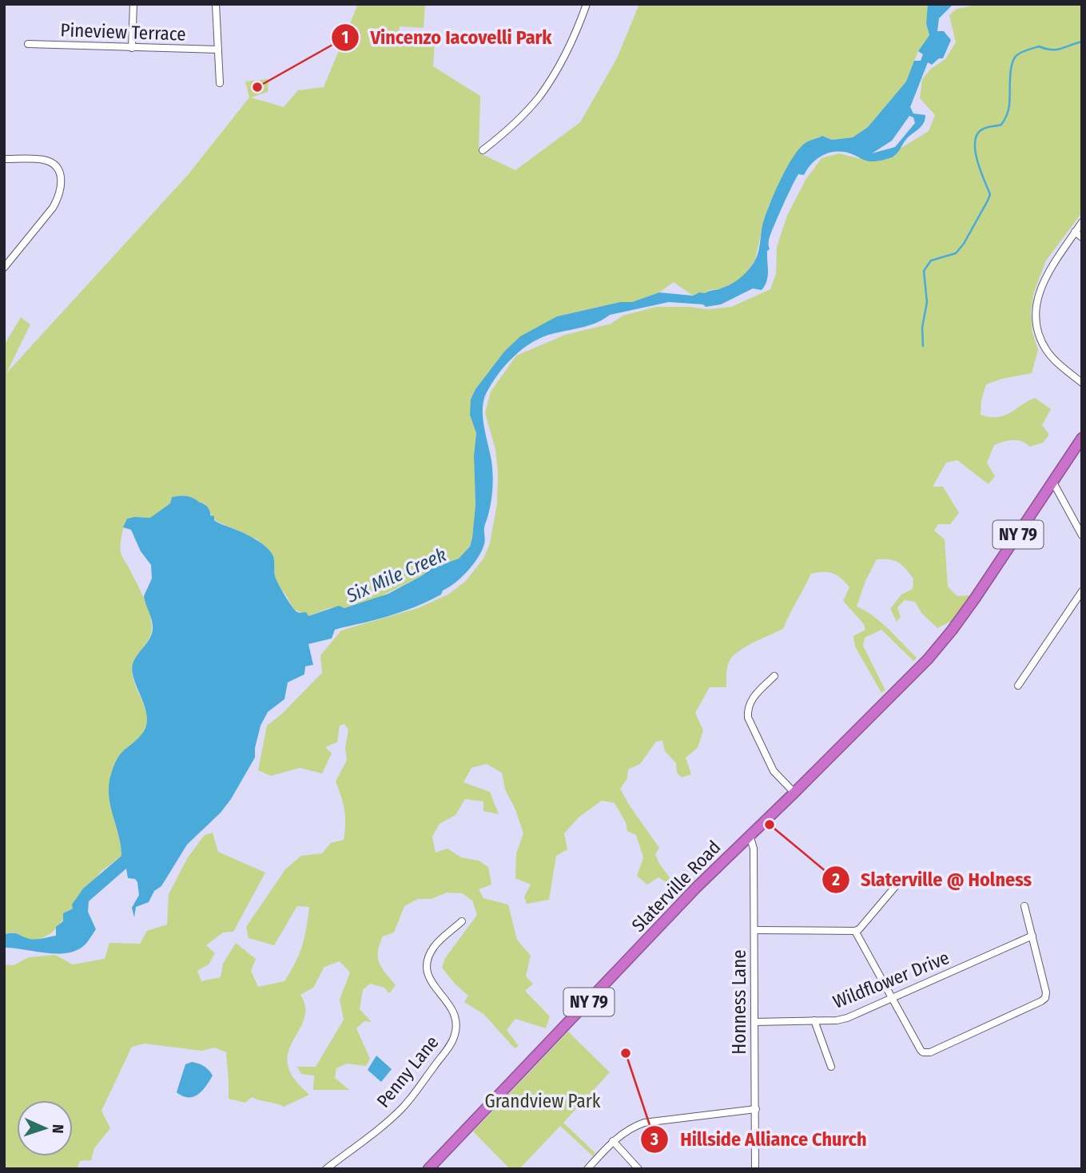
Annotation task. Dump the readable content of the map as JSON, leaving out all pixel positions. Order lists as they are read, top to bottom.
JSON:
{
  "streets": {
    "highway": ["NY 79", "Slaterville Road"],
    "street": [
      "Pineview Terrace",
      "Wildflower Drive",
      "Honness Lane",
      "Penny Lane"
    ]
  },
  "crossings": [
    ["NY 79", "Slaterville Road"],
    ["Slaterville Road", "Honness Lane"],
    ["Wildflower Drive", "Honness Lane"]
  ],
  "water": ["Six Mile Creek"],
  "parks": ["Grandview Park"],
  "places": ["Vincenzo Iacovelli Park", "Slaterville @ Holness", "Hillside Alliance Church"],
  "north": "right"
}
